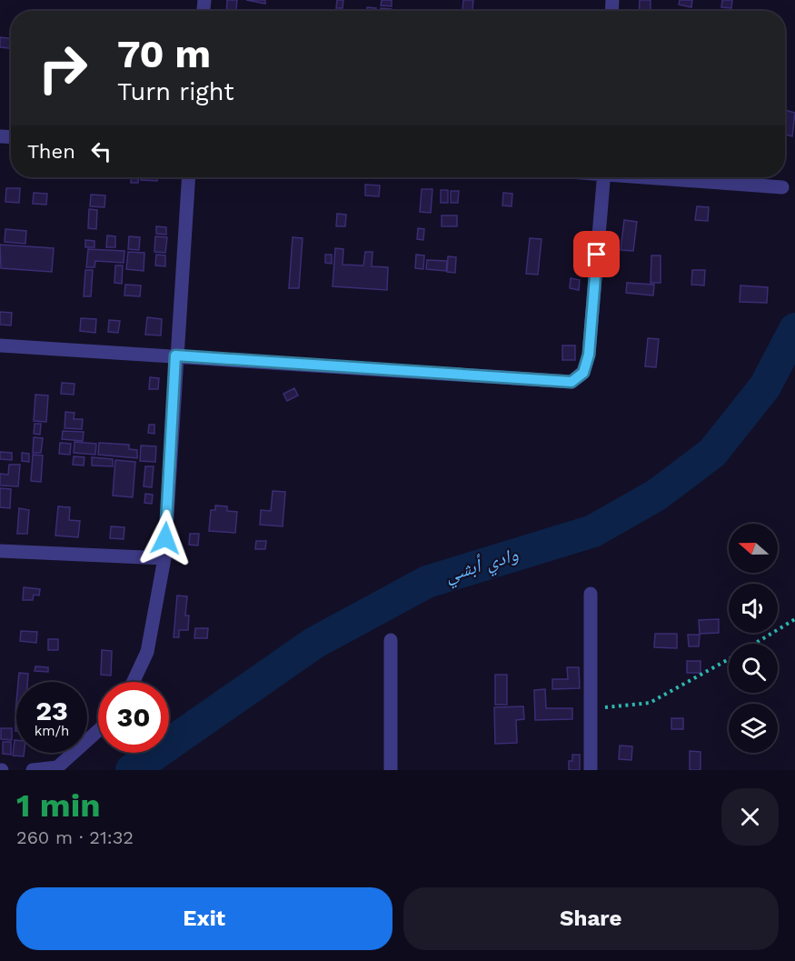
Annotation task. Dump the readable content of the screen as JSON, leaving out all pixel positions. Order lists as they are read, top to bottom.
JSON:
{
  "water": ["وادي أبشي"],
  "north": "left",
  "page": {
    "turn": ["70 m", "Turn right"],
    "then": "Then",
    "speed": "23 km/h",
    "limit": "30",
    "heading": ["1 min", "260 m · 21:32"],
    "buttons": ["Exit", "Share"]
  }
}
